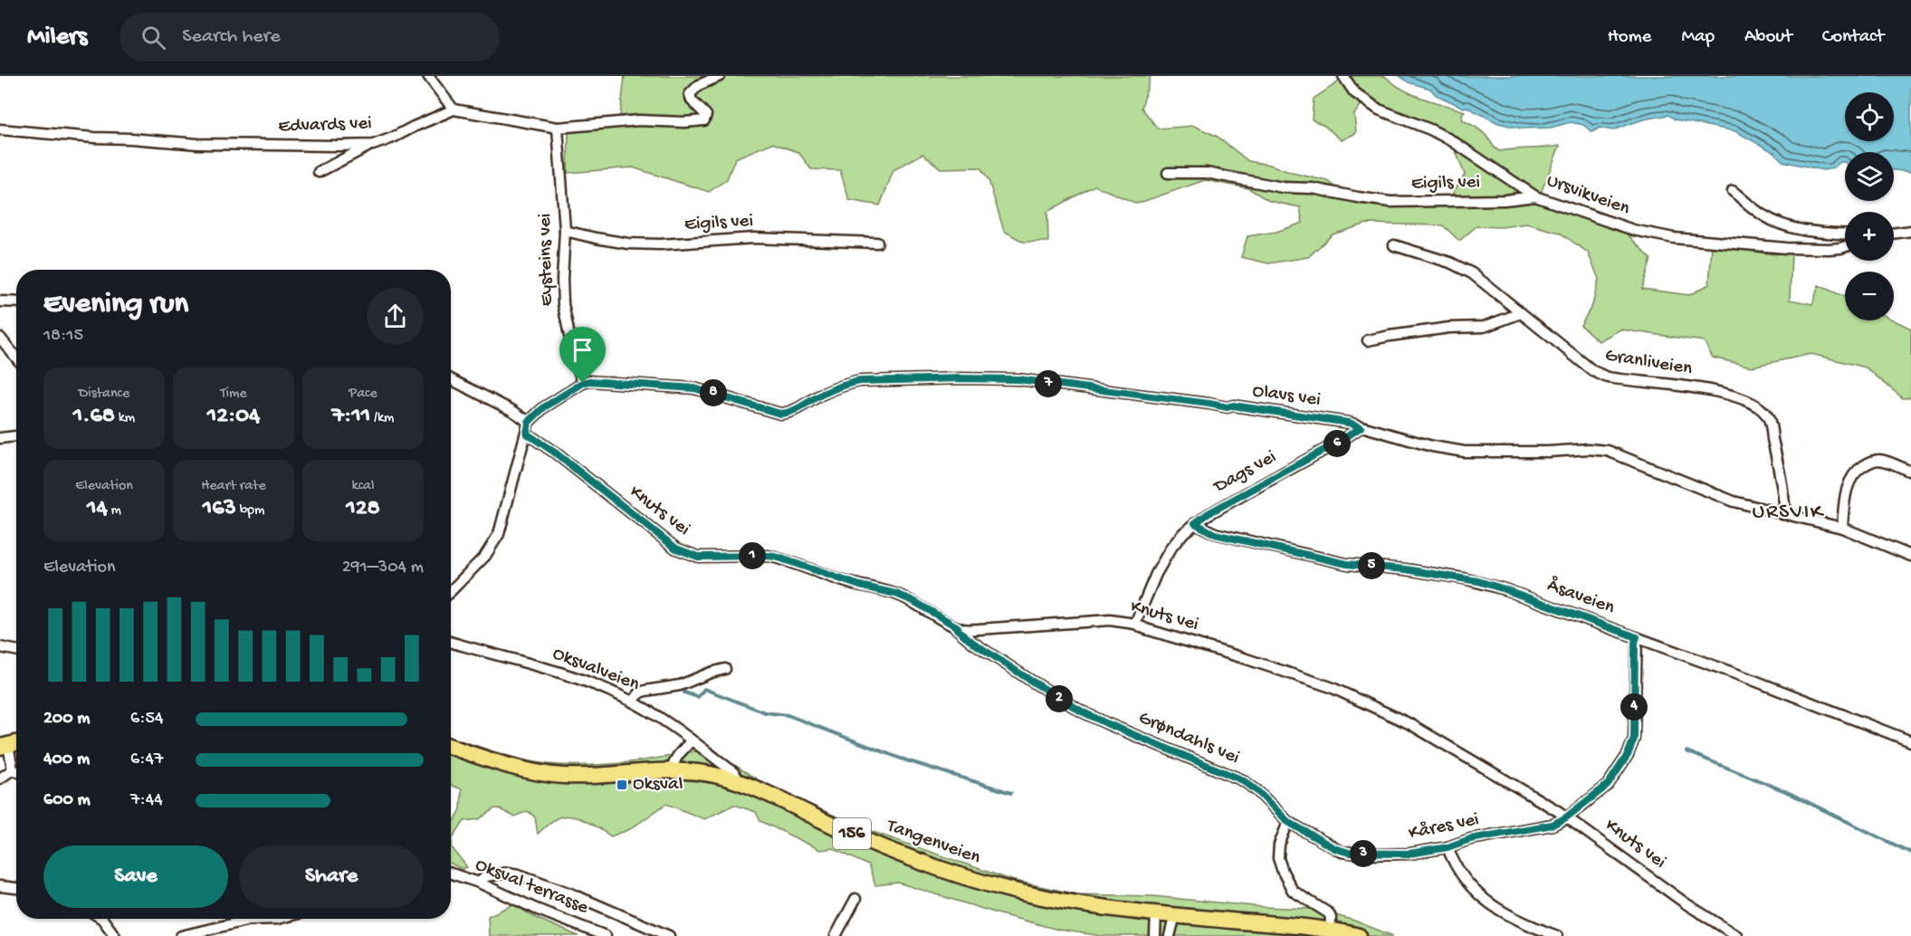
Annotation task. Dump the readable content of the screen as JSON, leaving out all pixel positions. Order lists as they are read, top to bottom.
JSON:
{
  "streets": {
    "main road": ["156", "Tangenveien"],
    "street": [
      "Edvards vei",
      "Eigils vei",
      "Ursvikveien",
      "Eysteins vei",
      "Granliveien",
      "Olavs vei",
      "Dags vei",
      "Knuts vei",
      "Åsaveien",
      "Oksvalveien",
      "Grøndahls vei",
      "Kåres vei",
      "Oksval terrasse"
    ]
  },
  "crossings": [
    ["Eigils vei", "Ursvikveien"],
    ["Eigils vei", "Eysteins vei"],
    ["Eysteins vei", "Olavs vei"],
    ["Granliveien", "Olavs vei"],
    ["Olavs vei", "Dags vei"],
    ["Dags vei", "Knuts vei"],
    ["Dags vei", "Åsaveien"],
    ["Knuts vei", "Grøndahls vei"],
    ["Knuts vei", "Kåres vei"],
    ["Åsaveien", "Kåres vei"],
    ["Oksvalveien", "Tangenveien"],
    ["Grøndahls vei", "Kåres vei"]
  ],
  "districts": ["URSVIK"],
  "places": {
    "transit": ["Oksval"]
  },
  "page": {
    "header": "Milers",
    "search": "Search here",
    "nav": [
      "Home",
      "Map",
      "About",
      "Contact"
    ],
    "map_buttons": ["+", "−"],
    "heading": ["Evening run", "18:15"],
    "stats": [
      ["Distance", "1.68 km"],
      ["Time", "12:04"],
      ["Pace", "7:11 /km"],
      ["Elevation", "14 m"],
      ["Heart rate", "163 bpm"],
      ["kcal", "128"]
    ],
    "pins": [
      "7",
      "8",
      "6",
      "1",
      "5",
      "2",
      "4",
      "3"
    ],
    "chart": ["Elevation", "291–304 m"],
    "list": [
      {
        "name": "200 m",
        "note": "6:54"
      },
      {
        "name": "400 m",
        "note": "6:47"
      },
      {
        "name": "600 m",
        "note": "7:44"
      }
    ],
    "buttons": ["Save", "Share"]
  }
}
